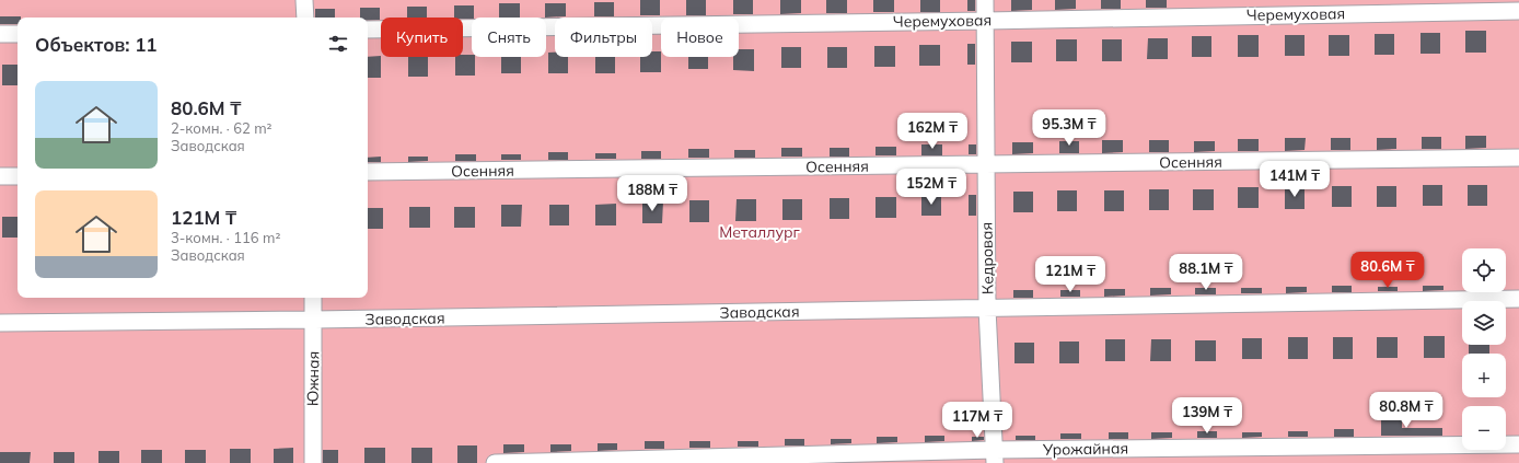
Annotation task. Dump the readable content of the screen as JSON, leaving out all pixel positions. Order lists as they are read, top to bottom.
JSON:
{
  "streets": {
    "street": [
      "Черемуховая",
      "Осенняя",
      "Кедровая",
      "Заводская",
      "Южная",
      "Урожайная"
    ]
  },
  "crossings": [
    ["Черемуховая", "Кедровая"],
    ["Осенняя", "Кедровая"],
    ["Кедровая", "Заводская"],
    ["Кедровая", "Урожайная"],
    ["Заводская", "Южная"]
  ],
  "parks": ["Металлург"],
  "page": {
    "chip": [
      "Купить",
      "Снять",
      "Фильтры",
      "Новое"
    ],
    "heading": "Объектов: 11",
    "list": [
      {
        "name": "80.6M ₸",
        "note": "2-комн. · 62 m² · Заводская"
      },
      {
        "name": "121M ₸",
        "note": "3-комн. · 116 m² · Заводская"
      }
    ],
    "price": [
      "95.3M ₸",
      "162M ₸",
      "141M ₸",
      "152M ₸",
      "188M ₸",
      "80.6M ₸",
      "88.1M ₸",
      "121M ₸",
      "80.8M ₸",
      "139M ₸",
      "117M ₸"
    ],
    "map_buttons": ["+", "−"]
  }
}
